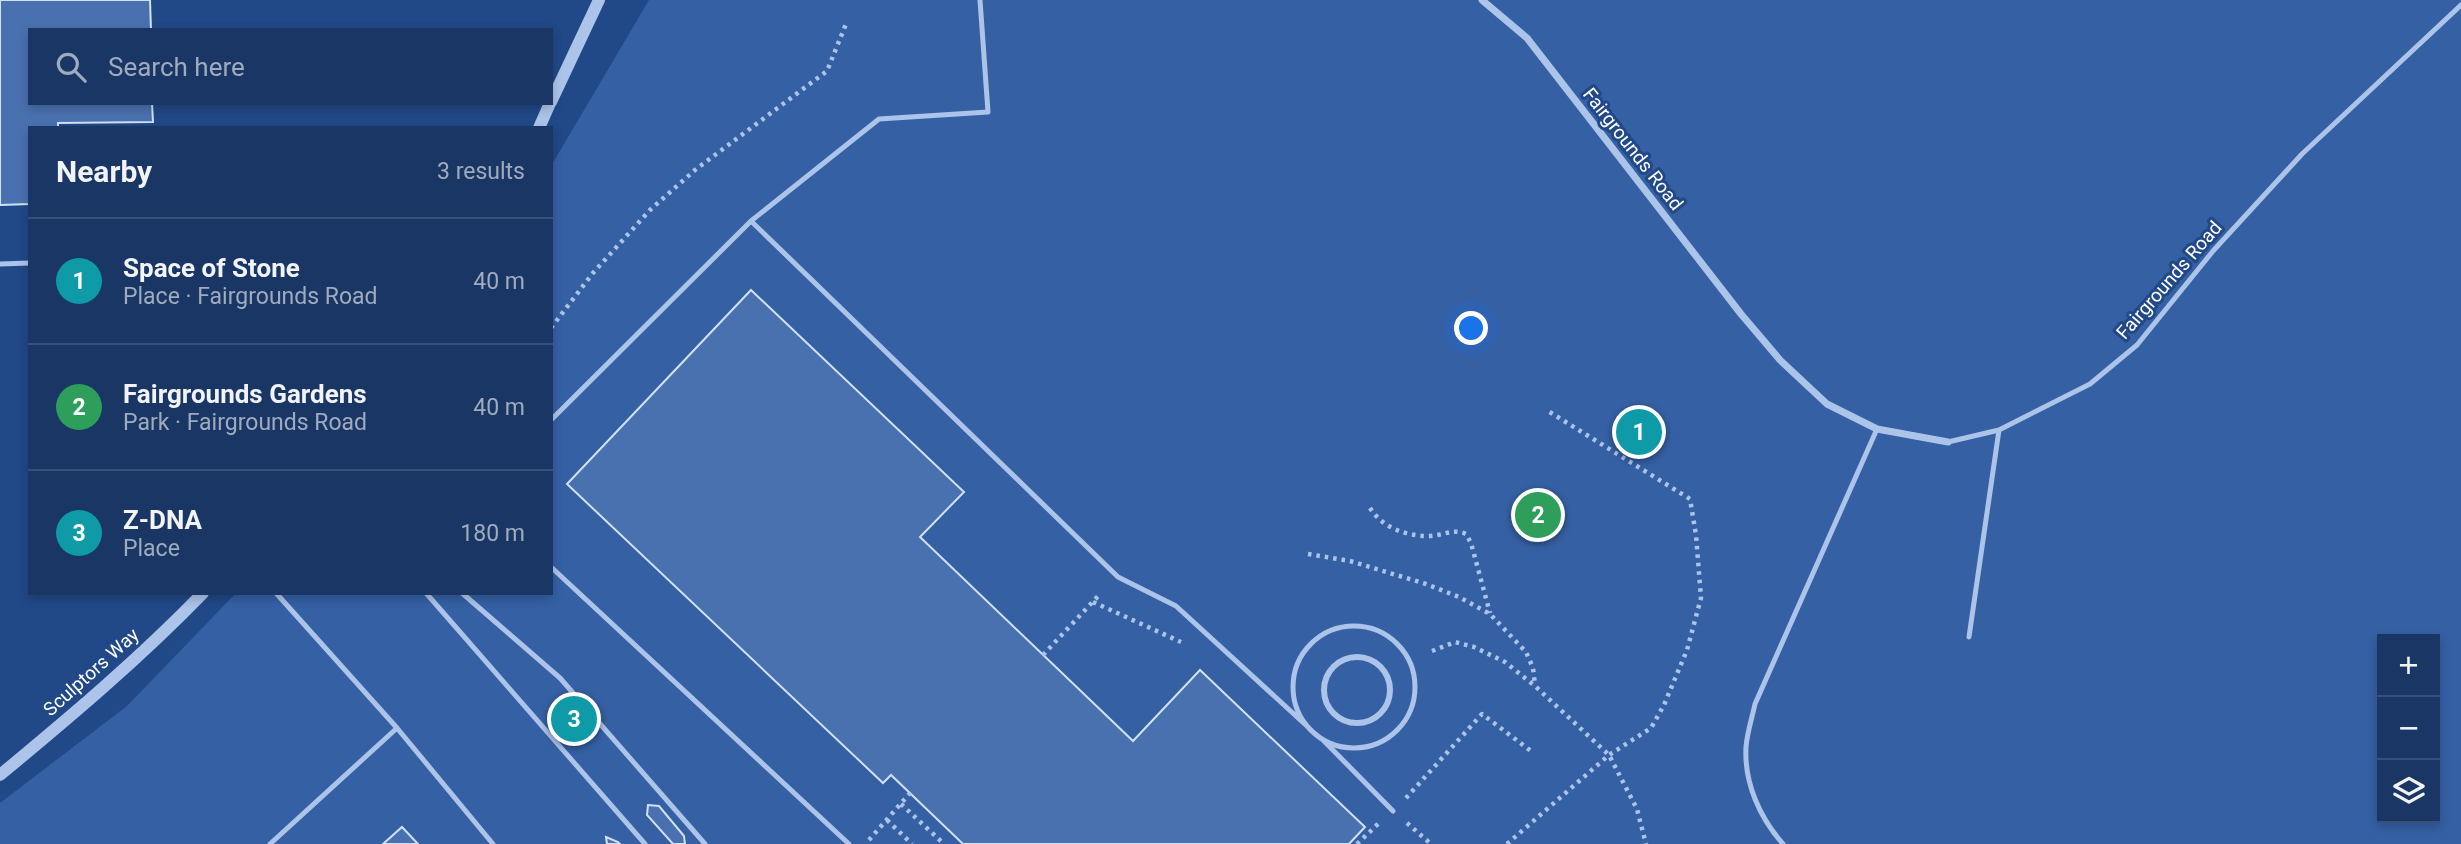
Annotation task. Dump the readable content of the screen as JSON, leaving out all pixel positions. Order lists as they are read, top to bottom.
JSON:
{
  "streets": {
    "street": ["Fairgrounds Road", "Sculptors Way"]
  },
  "page": {
    "search": "Search here",
    "heading": ["Nearby", "3 results"],
    "list": [
      {
        "mark": "1",
        "name": "Space of Stone",
        "note": "Place · Fairgrounds Road",
        "value": "40 m"
      },
      {
        "mark": "2",
        "name": "Fairgrounds Gardens",
        "note": "Park · Fairgrounds Road",
        "value": "40 m"
      },
      {
        "mark": "3",
        "name": "Z-DNA",
        "note": "Place",
        "value": "180 m"
      }
    ],
    "pins": ["1", "2", "3"],
    "map_buttons": ["+", "−"]
  }
}
